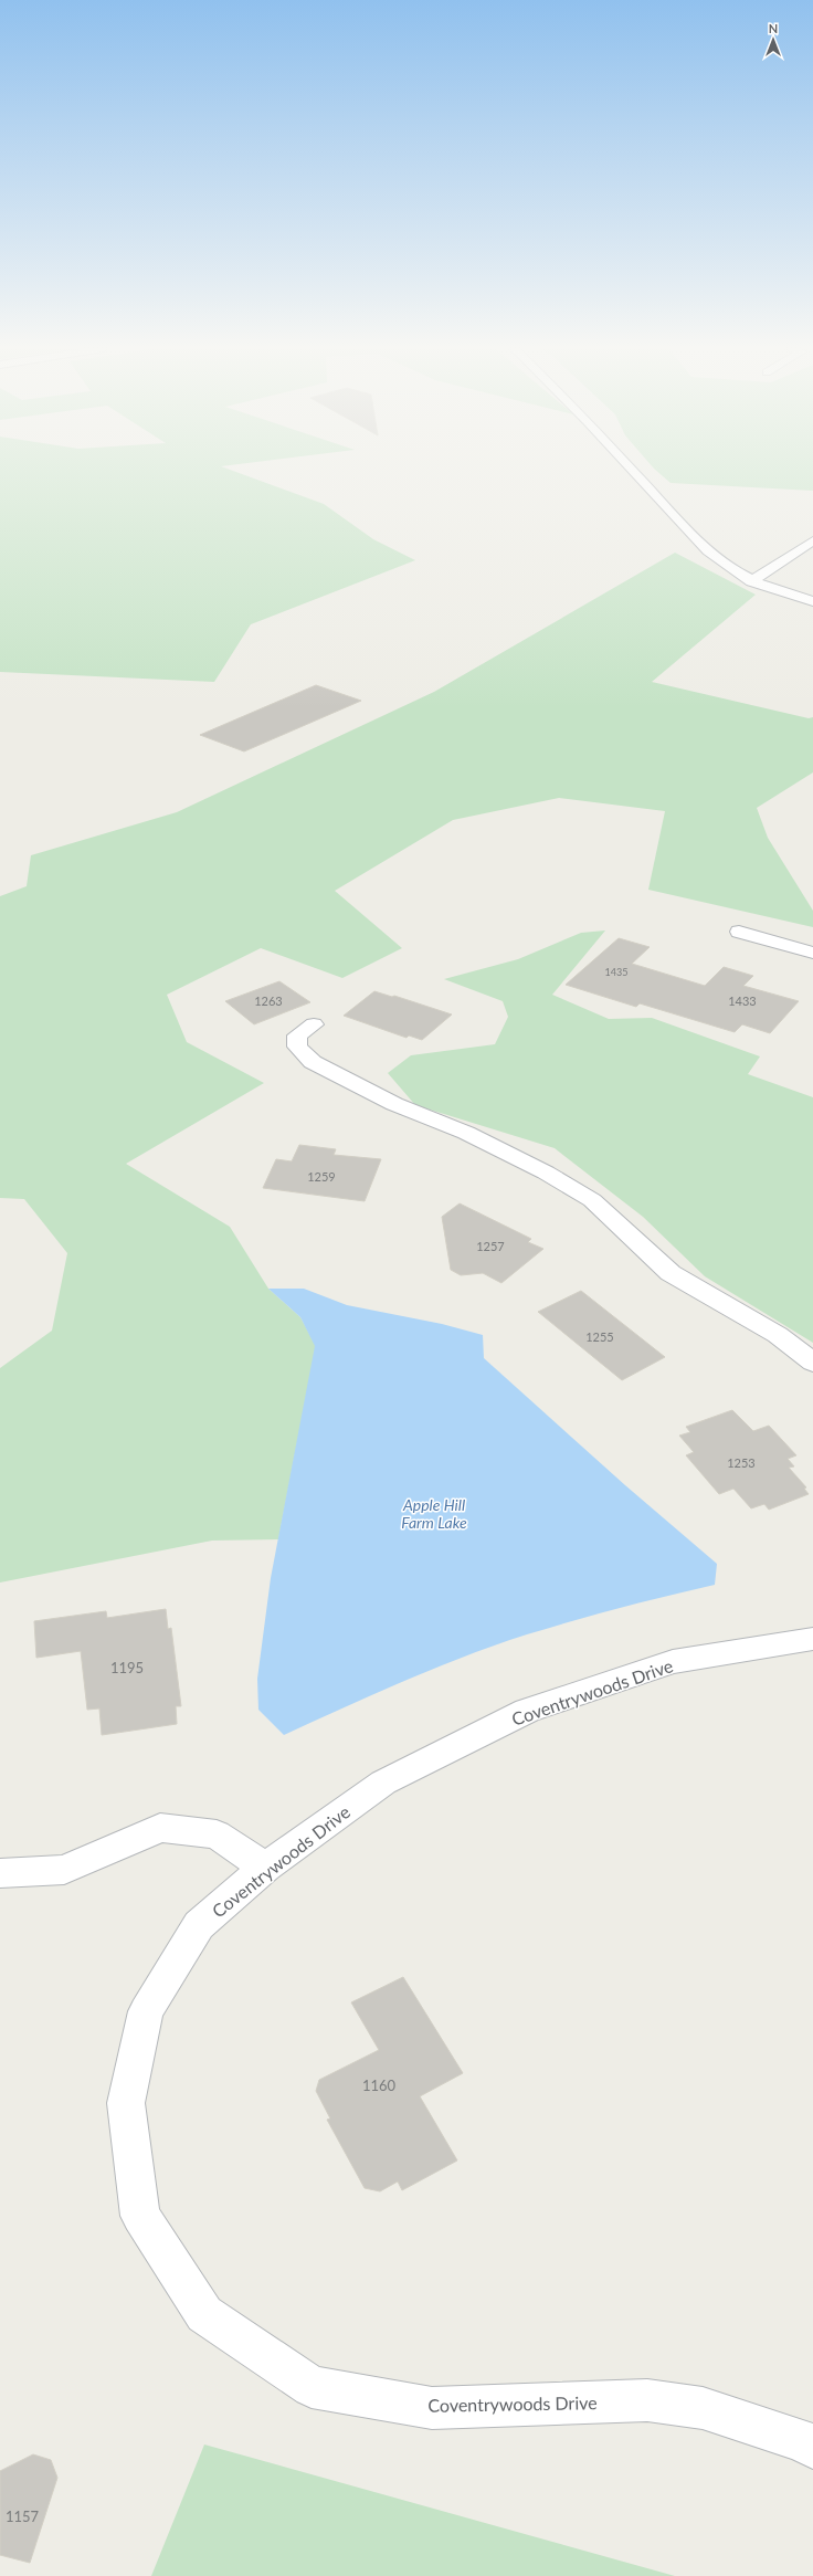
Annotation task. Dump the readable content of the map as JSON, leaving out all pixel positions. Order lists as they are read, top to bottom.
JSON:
{
  "streets": {
    "street": ["Coventrywoods Drive"]
  },
  "water": ["Apple Hill Farm Lake"],
  "house_numbers": [
    "1435",
    "1263",
    "1433",
    "1259",
    "1257",
    "1255",
    "1253",
    "1195",
    "1160",
    "1157"
  ],
  "north": "top"
}
